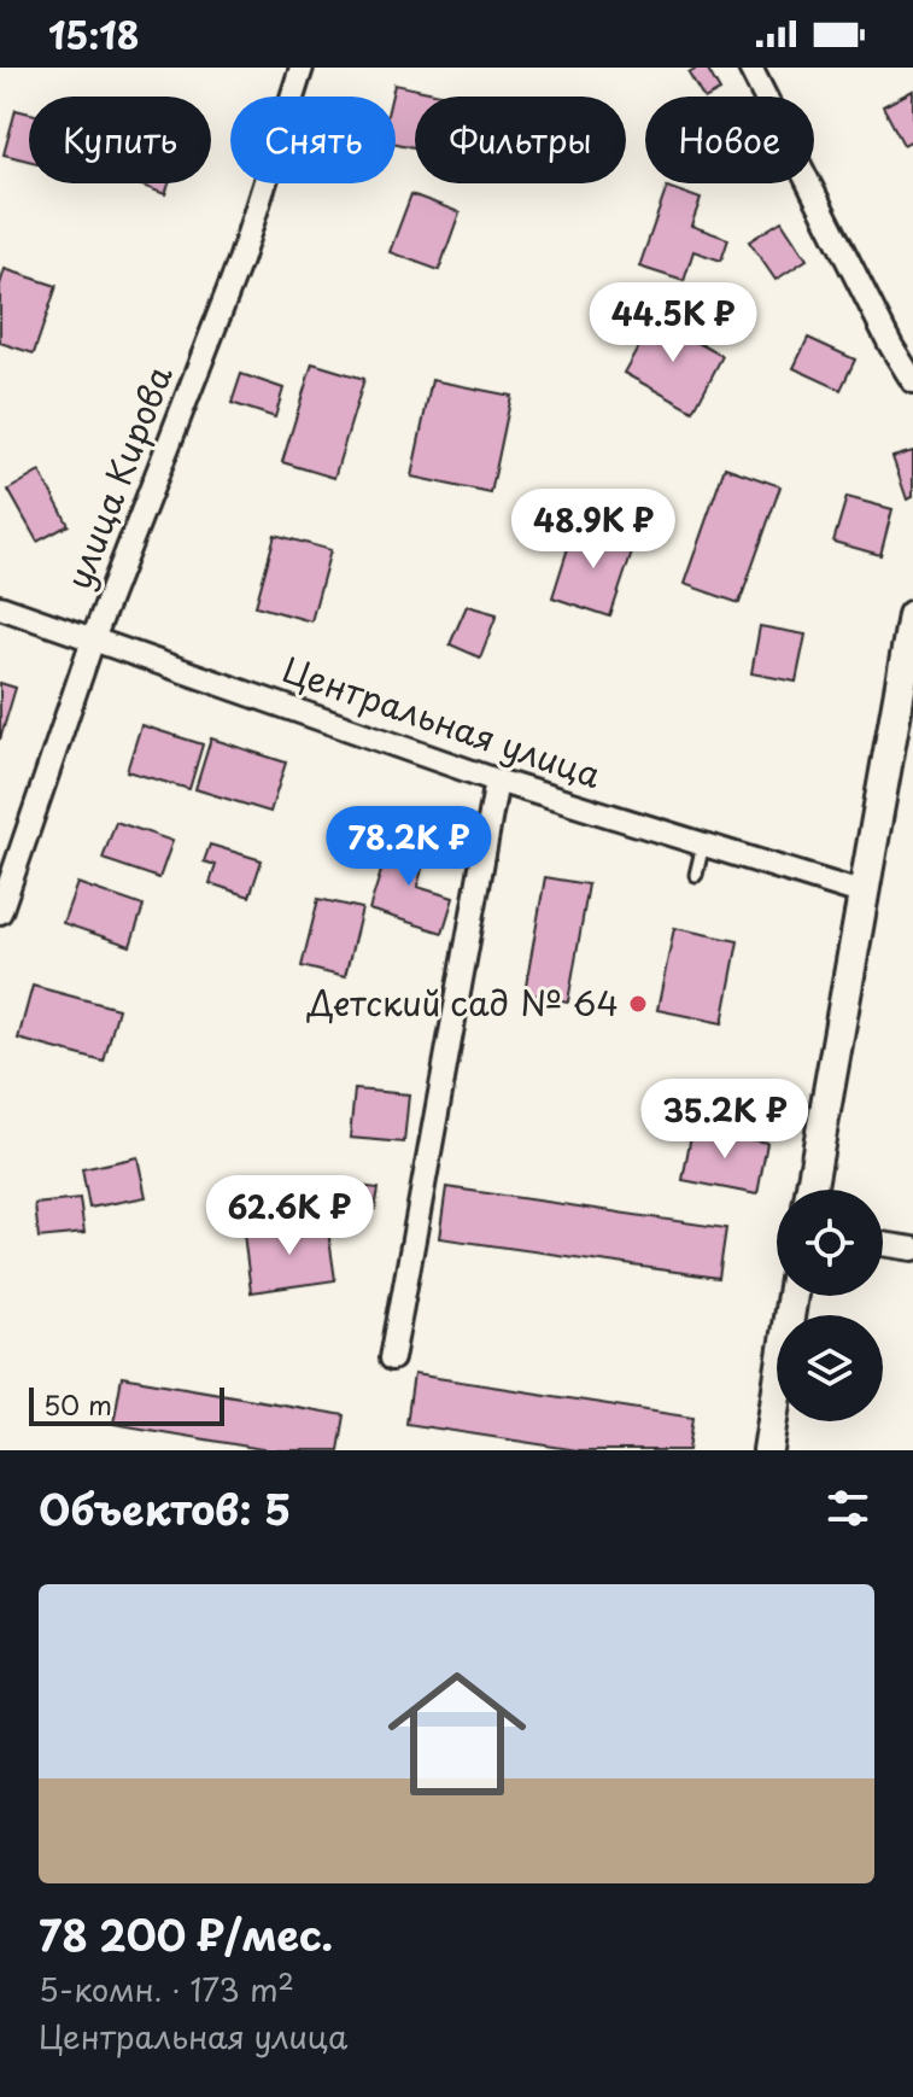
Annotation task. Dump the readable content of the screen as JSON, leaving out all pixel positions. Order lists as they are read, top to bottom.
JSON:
{
  "streets": {
    "street": ["улица Кирова", "Центральная улица"]
  },
  "crossings": [
    ["улица Кирова", "Центральная улица"]
  ],
  "places": ["Детский сад № 64"],
  "scale_bar": "50 m",
  "page": {
    "status": "15:18",
    "chip": [
      "Купить",
      "Снять",
      "Фильтры",
      "Новое"
    ],
    "price": [
      "44.5K ₽",
      "48.9K ₽",
      "78.2K ₽",
      "35.2K ₽",
      "62.6K ₽"
    ],
    "scale": "50 m",
    "heading": "Объектов: 5",
    "list": [
      {
        "name": "78 200 ₽/мес.",
        "note": "5-комн. · 173 m² · Центральная улица"
      }
    ]
  }
}
